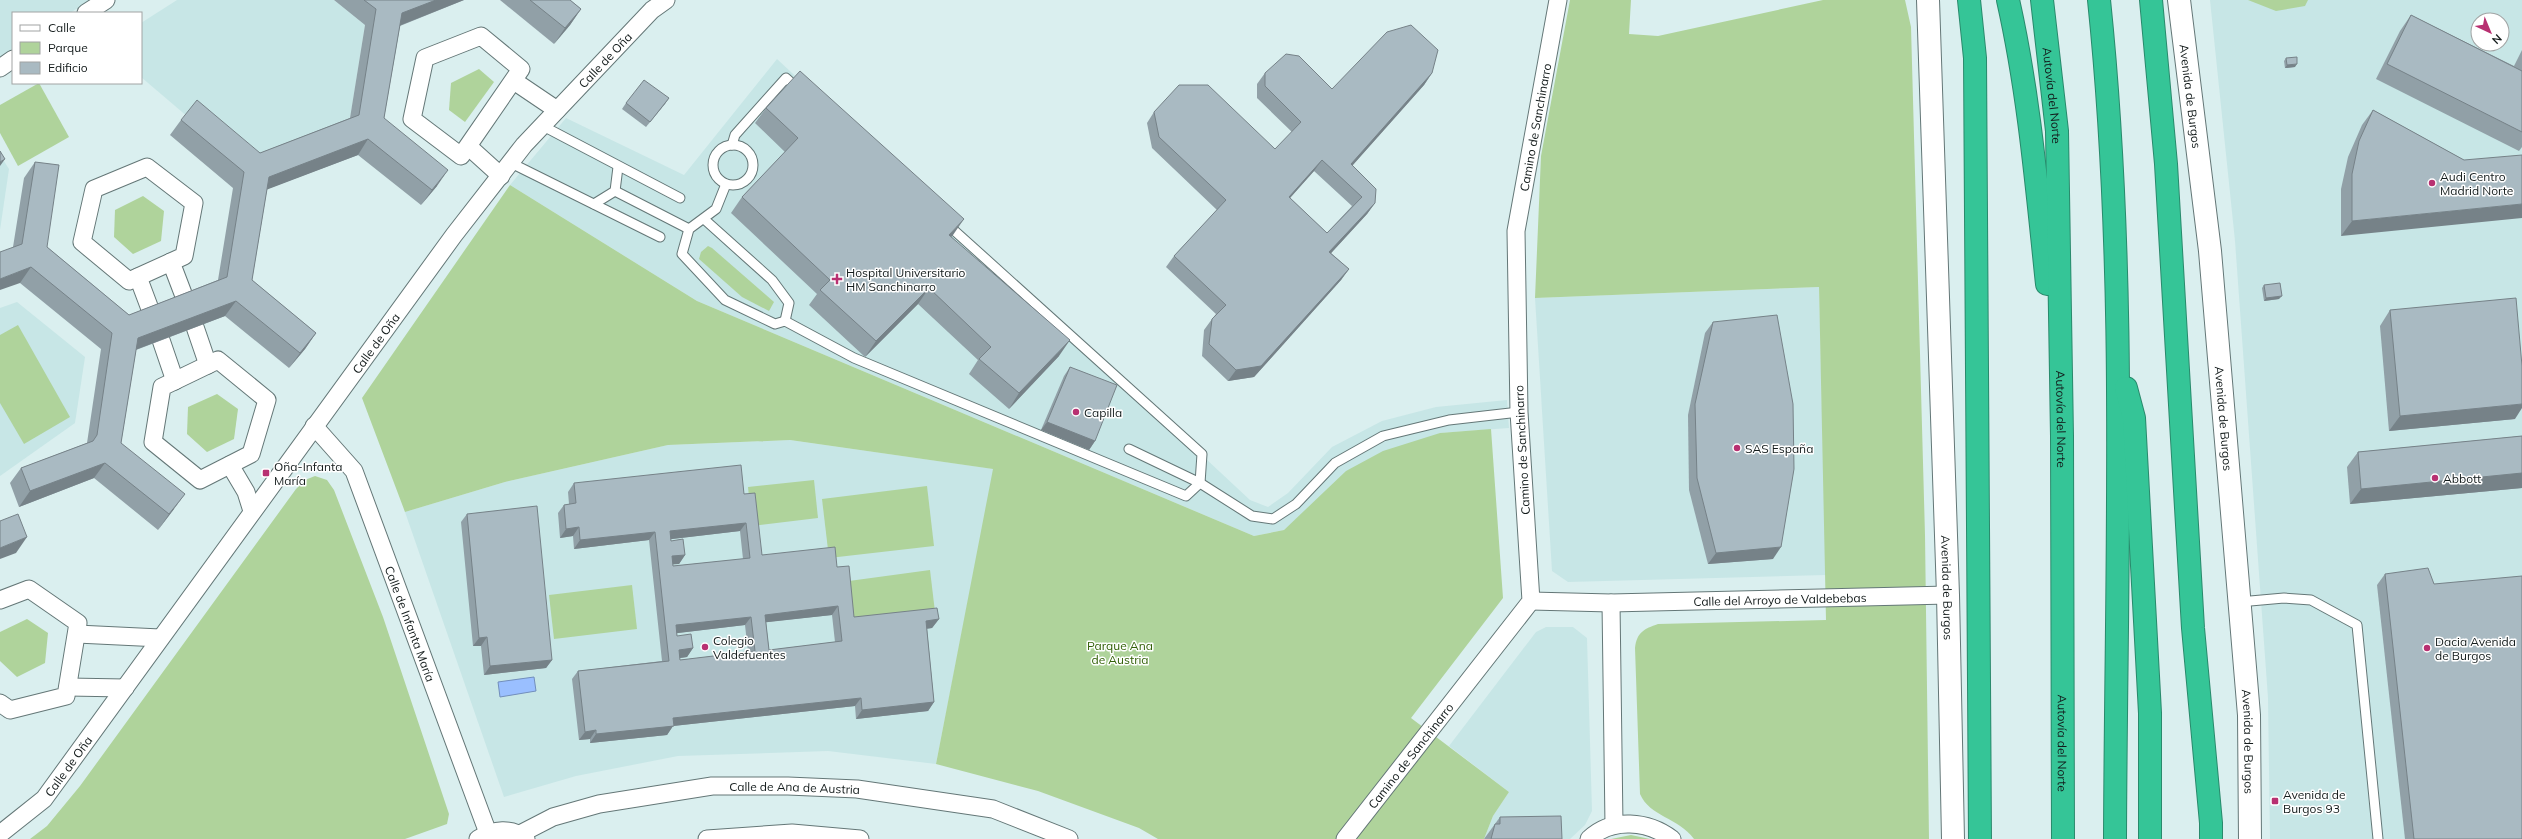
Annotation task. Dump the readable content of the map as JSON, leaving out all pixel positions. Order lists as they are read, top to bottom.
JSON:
{
  "streets": {
    "highway": ["Autovía del Norte"],
    "street": [
      "Calle de Oña",
      "Avenida de Burgos",
      "Camino de Sanchinarro",
      "Calle del Arroyo de Valdebebas",
      "Calle de Infanta María",
      "Calle de Ana de Austria"
    ]
  },
  "crossings": [
    ["Calle de Oña", "Calle de Infanta María"],
    ["Avenida de Burgos", "Calle del Arroyo de Valdebebas"],
    ["Camino de Sanchinarro", "Calle del Arroyo de Valdebebas"]
  ],
  "parks": ["Parque Ana de Austria"],
  "places": {
    "other": [
      "Audi Centro Madrid Norte",
      "Capilla",
      "SAS España",
      "Abbott",
      "Colegio Valdefuentes",
      "Dacia Avenida de Burgos"
    ],
    "health": ["Hospital Universitario HM Sanchinarro"],
    "transit": ["Oña-Infanta María", "Avenida de Burgos 93"]
  },
  "legend": ["Calle", "Parque", "Edificio"],
  "north": "bottom right"
}
